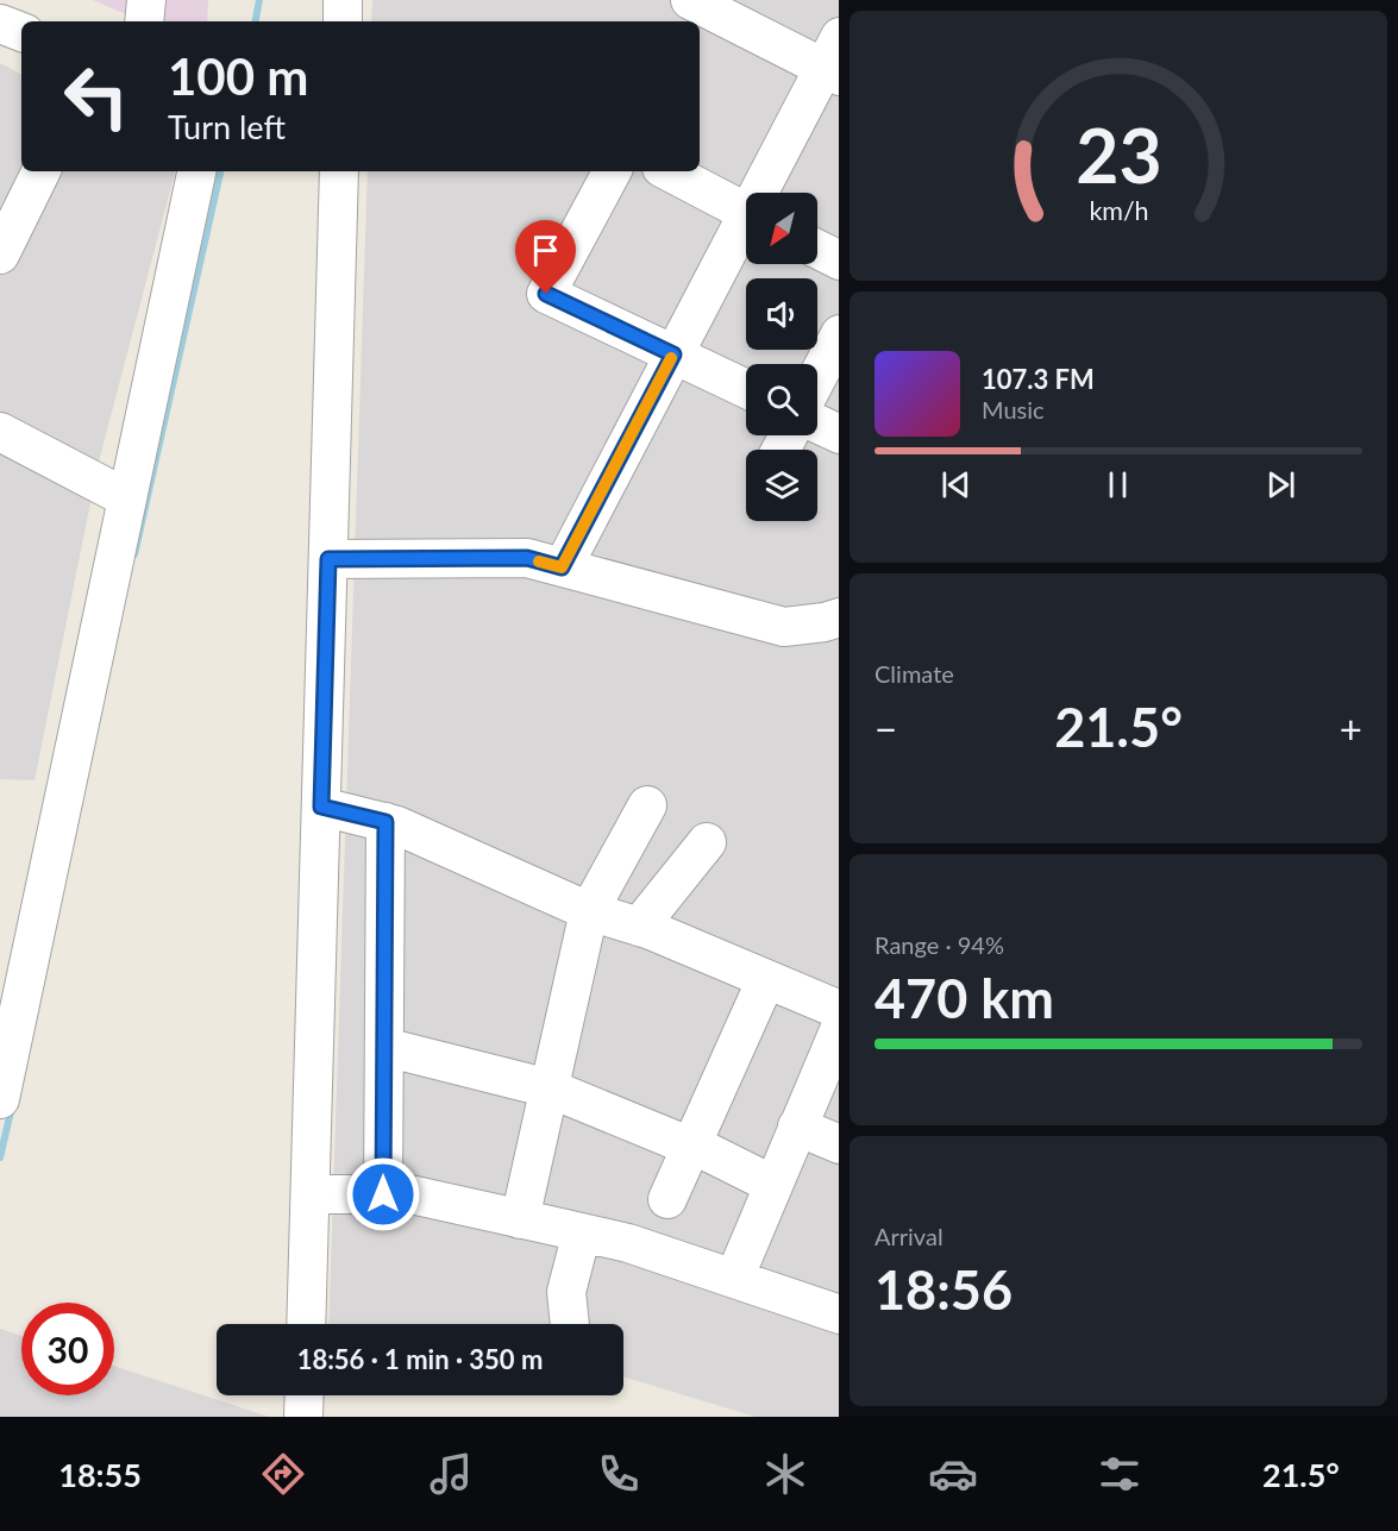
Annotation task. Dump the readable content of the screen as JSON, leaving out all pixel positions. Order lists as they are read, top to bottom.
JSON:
{
  "north": "bottom left",
  "page": {
    "turn": ["100 m", "Turn left"],
    "song": ["107.3 FM", "Music"],
    "tile": [
      "Climate",
      ["Range · 94%", "470 km"],
      ["Arrival", "18:56"]
    ],
    "heat": ["−", "21.5°", "+"],
    "limit": "30",
    "trip": "18:56 · 1 min · 350 m",
    "tabs": ["18:55", "21.5°"],
    "gauge": ["23", "km/h"]
  }
}
